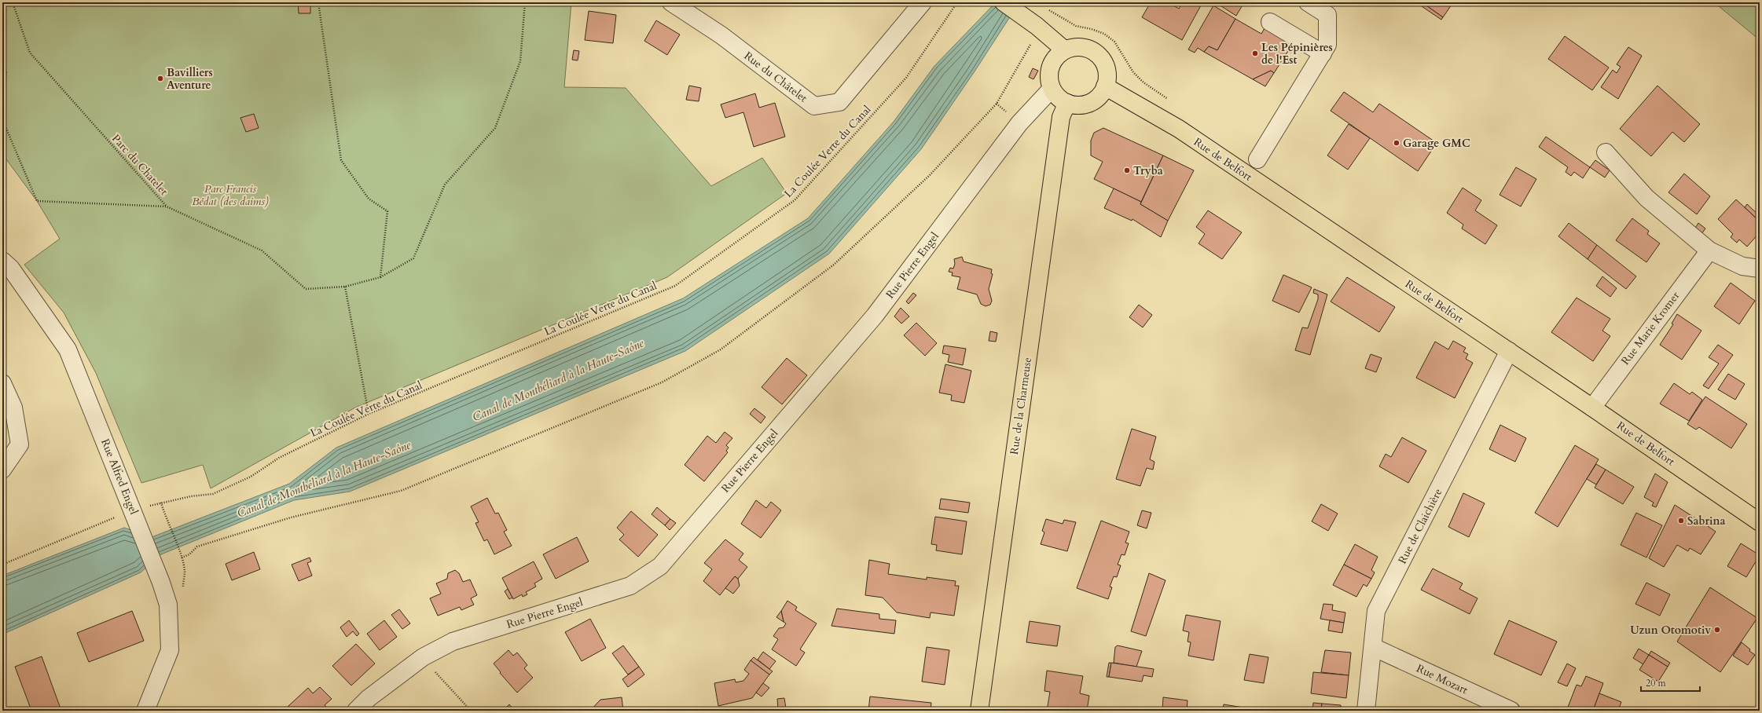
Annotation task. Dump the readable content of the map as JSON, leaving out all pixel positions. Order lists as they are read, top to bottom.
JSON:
{
  "streets": {
    "main road": ["Rue de Belfort", "Rue de la Charmeuse"],
    "street": [
      "Rue du Châtelet",
      "Rue Pierre Engel",
      "Rue Marie Kromer",
      "Rue Alfred Engel",
      "Rue de Claichière",
      "Rue Mozart"
    ],
    "path": ["La Coulée Verte du Canal", "Parc du Chatelet"]
  },
  "crossings": [
    ["Rue de Belfort", "Rue Pierre Engel"],
    ["Rue de Belfort", "Rue Marie Kromer"],
    ["Rue de Belfort", "Rue de la Charmeuse"],
    ["Rue de Belfort", "Rue de Claichière"],
    ["Rue Pierre Engel", "Rue de la Charmeuse"],
    ["Rue de Claichière", "Rue Mozart"]
  ],
  "water": ["Canal de Montbéliard à la Haute-Saône"],
  "parks": ["Parc Francis Bédat (des daims)"],
  "places": [
    "Les Pépinières de l'Est",
    "Bavilliers Aventure",
    "Garage GMC",
    "Tryba",
    "Sabrina",
    "Uzun Otomotiv"
  ],
  "scale_bar": "20 m"
}
